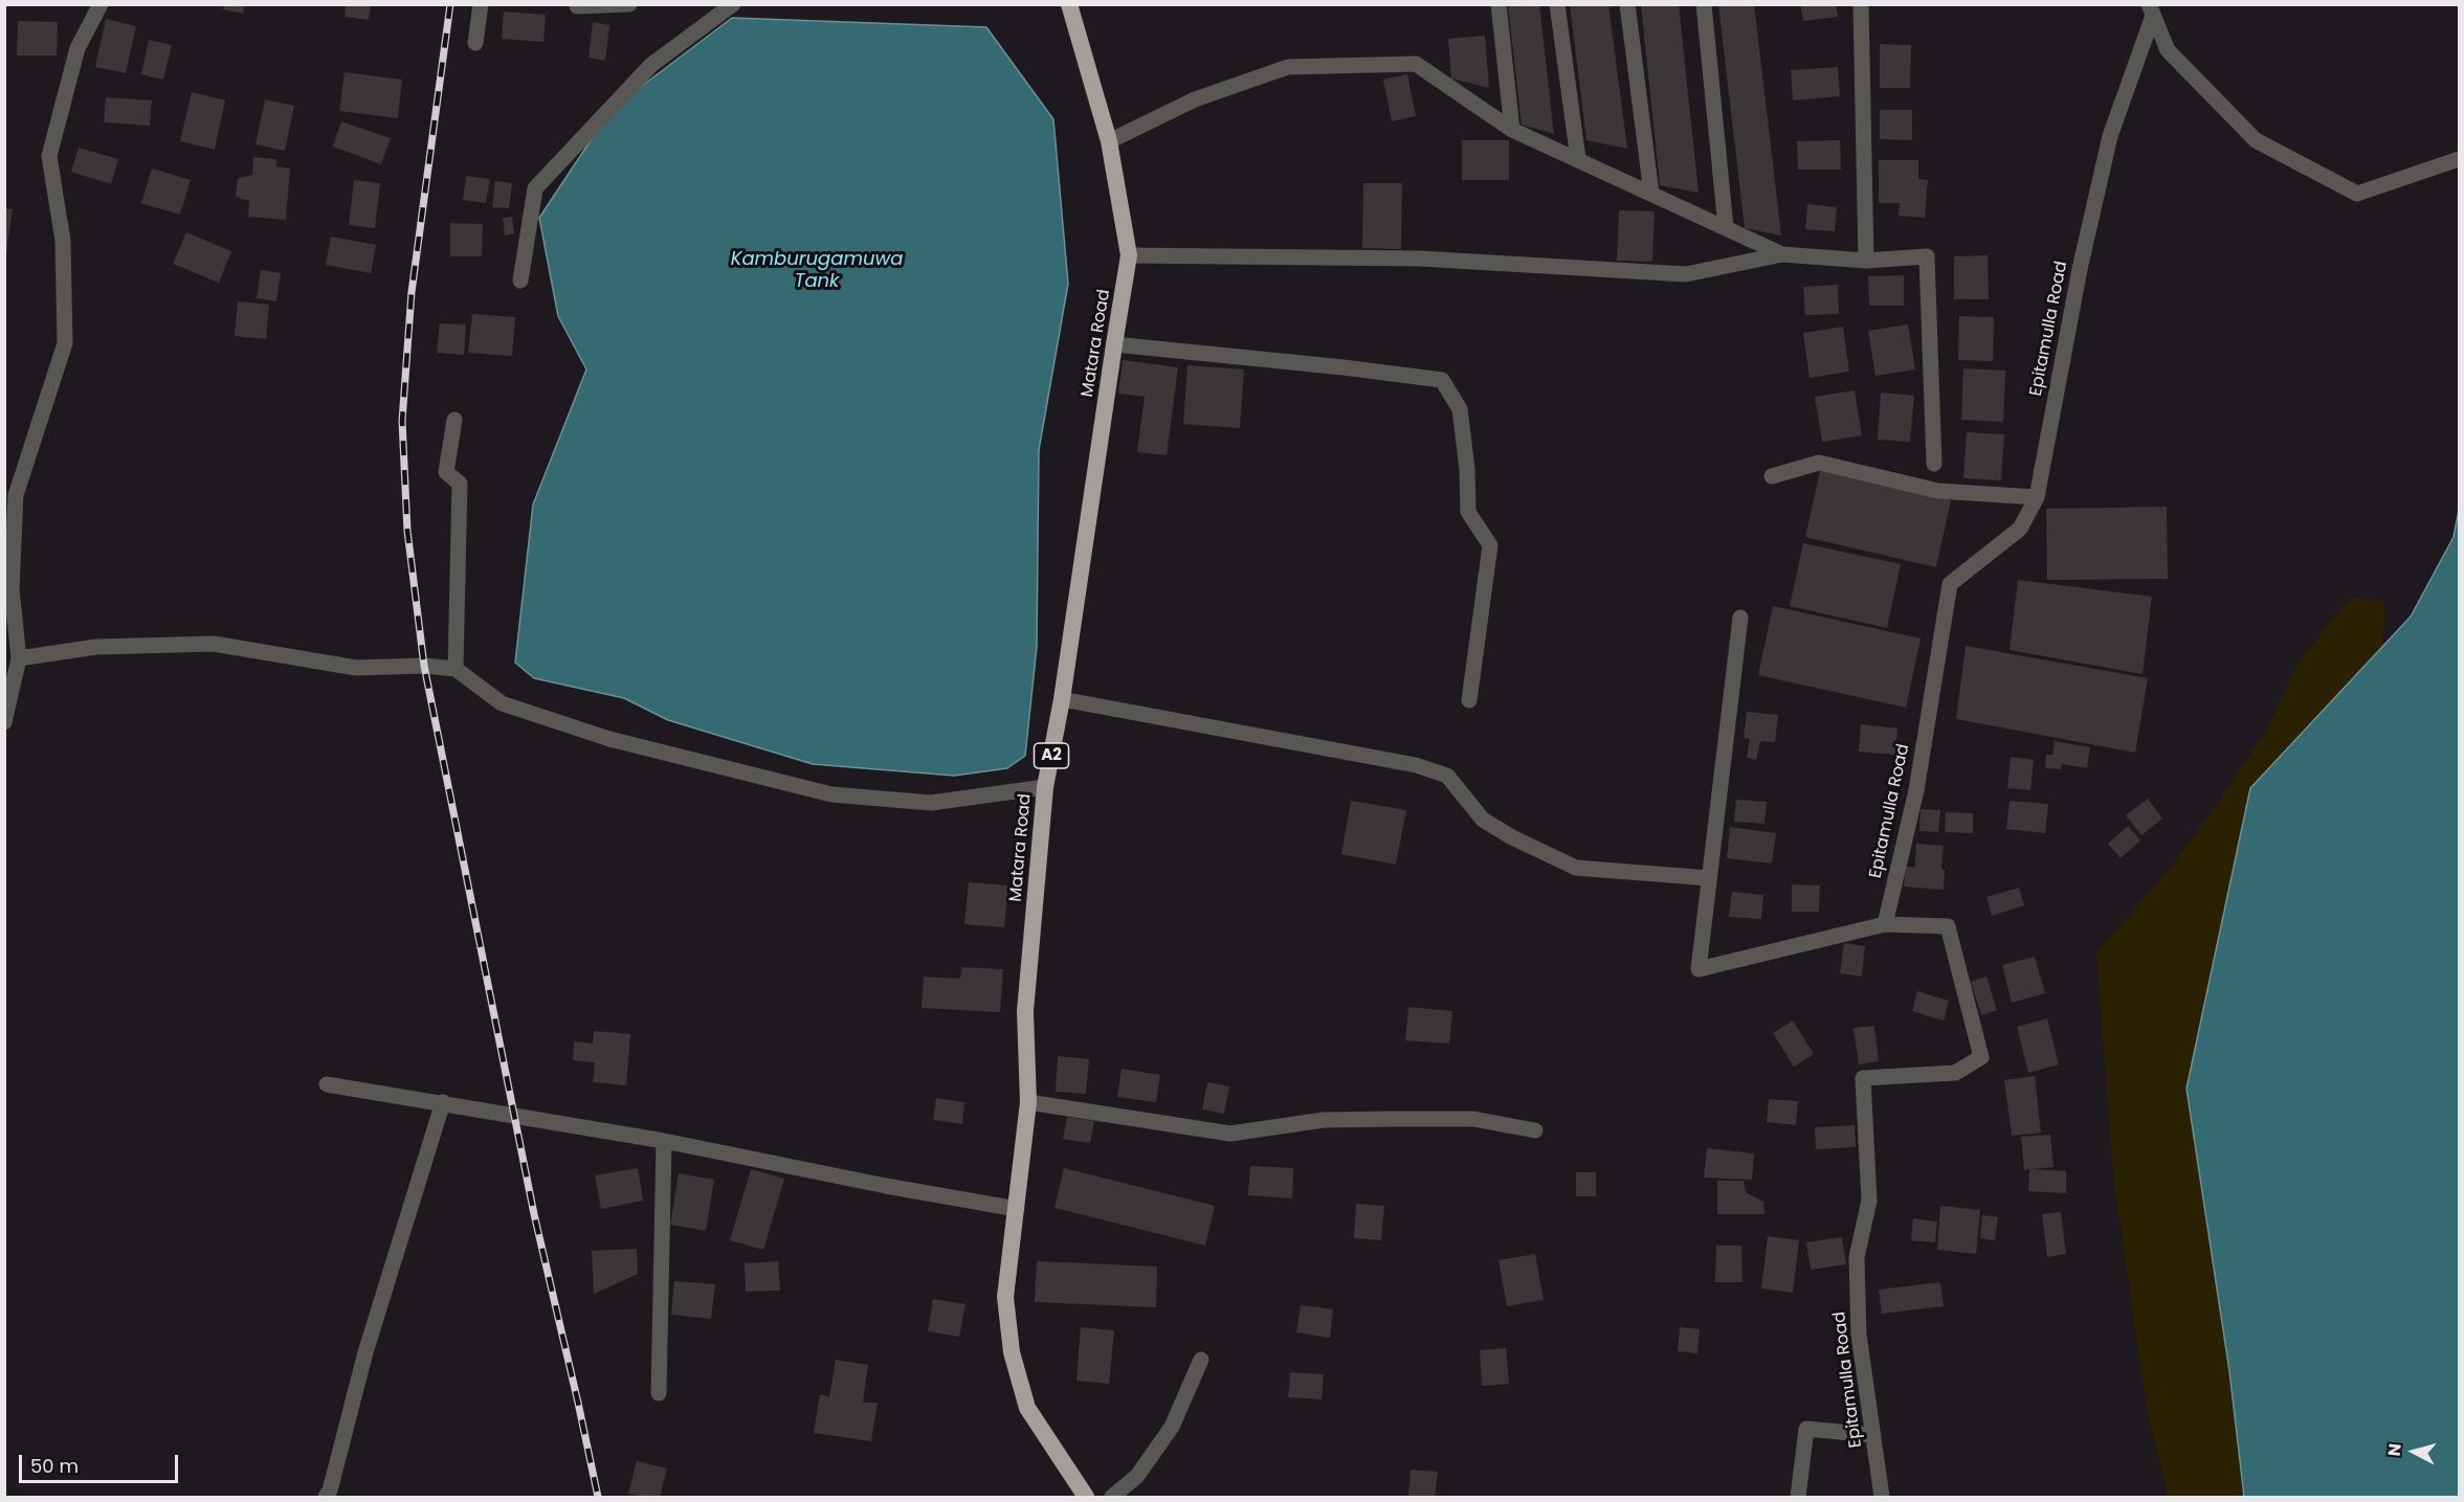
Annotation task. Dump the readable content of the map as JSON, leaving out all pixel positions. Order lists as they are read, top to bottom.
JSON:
{
  "streets": {
    "highway": ["Matara Road", "A2"],
    "street": ["Epitamulla Road"]
  },
  "water": ["Kamburugamuwa Tank"],
  "scale_bar": "50 m",
  "north": "left"
}
